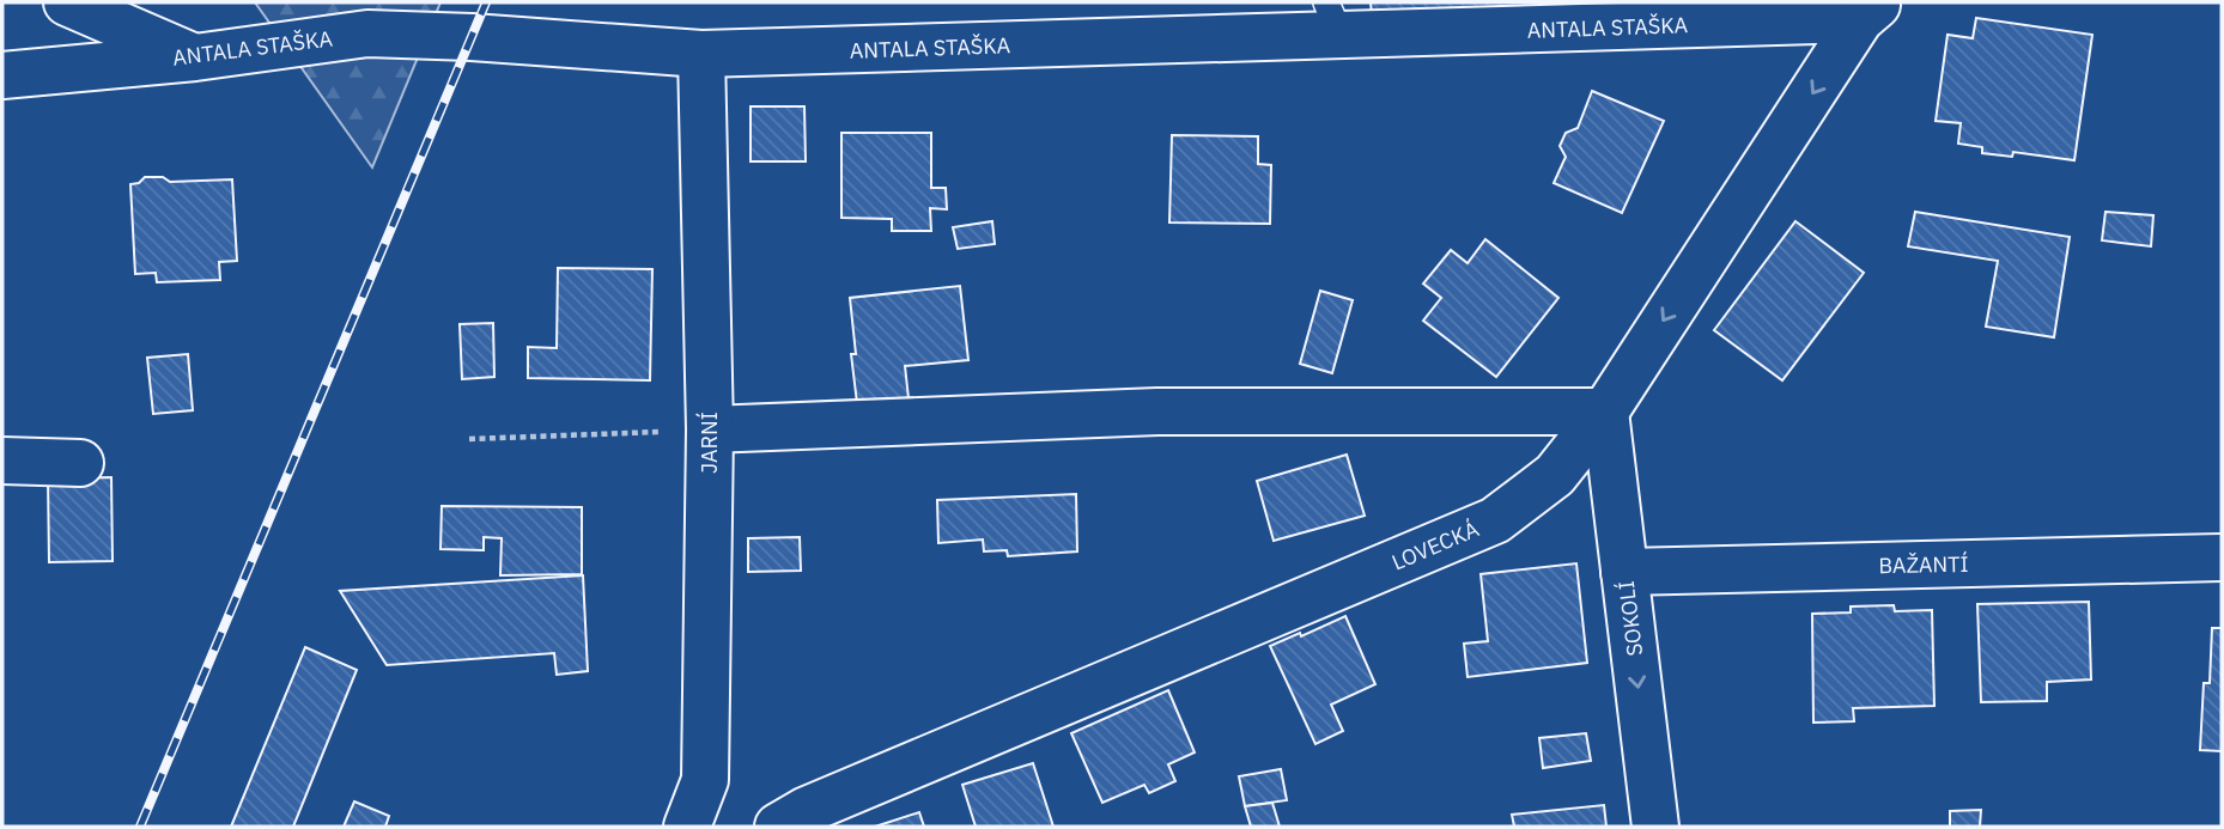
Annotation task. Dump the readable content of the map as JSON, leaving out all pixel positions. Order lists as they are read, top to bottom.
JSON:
{
  "streets": {
    "street": [
      "ANTALA STAŠKA",
      "JARNÍ",
      "LOVECKÁ",
      "BAŽANTÍ",
      "SOKOLÍ"
    ]
  },
  "crossings": [
    ["ANTALA STAŠKA", "JARNÍ"],
    ["ANTALA STAŠKA", "LOVECKÁ"],
    ["LOVECKÁ", "SOKOLÍ"],
    ["BAŽANTÍ", "SOKOLÍ"]
  ],
  "one_way": ["SOKOLÍ"]
}
